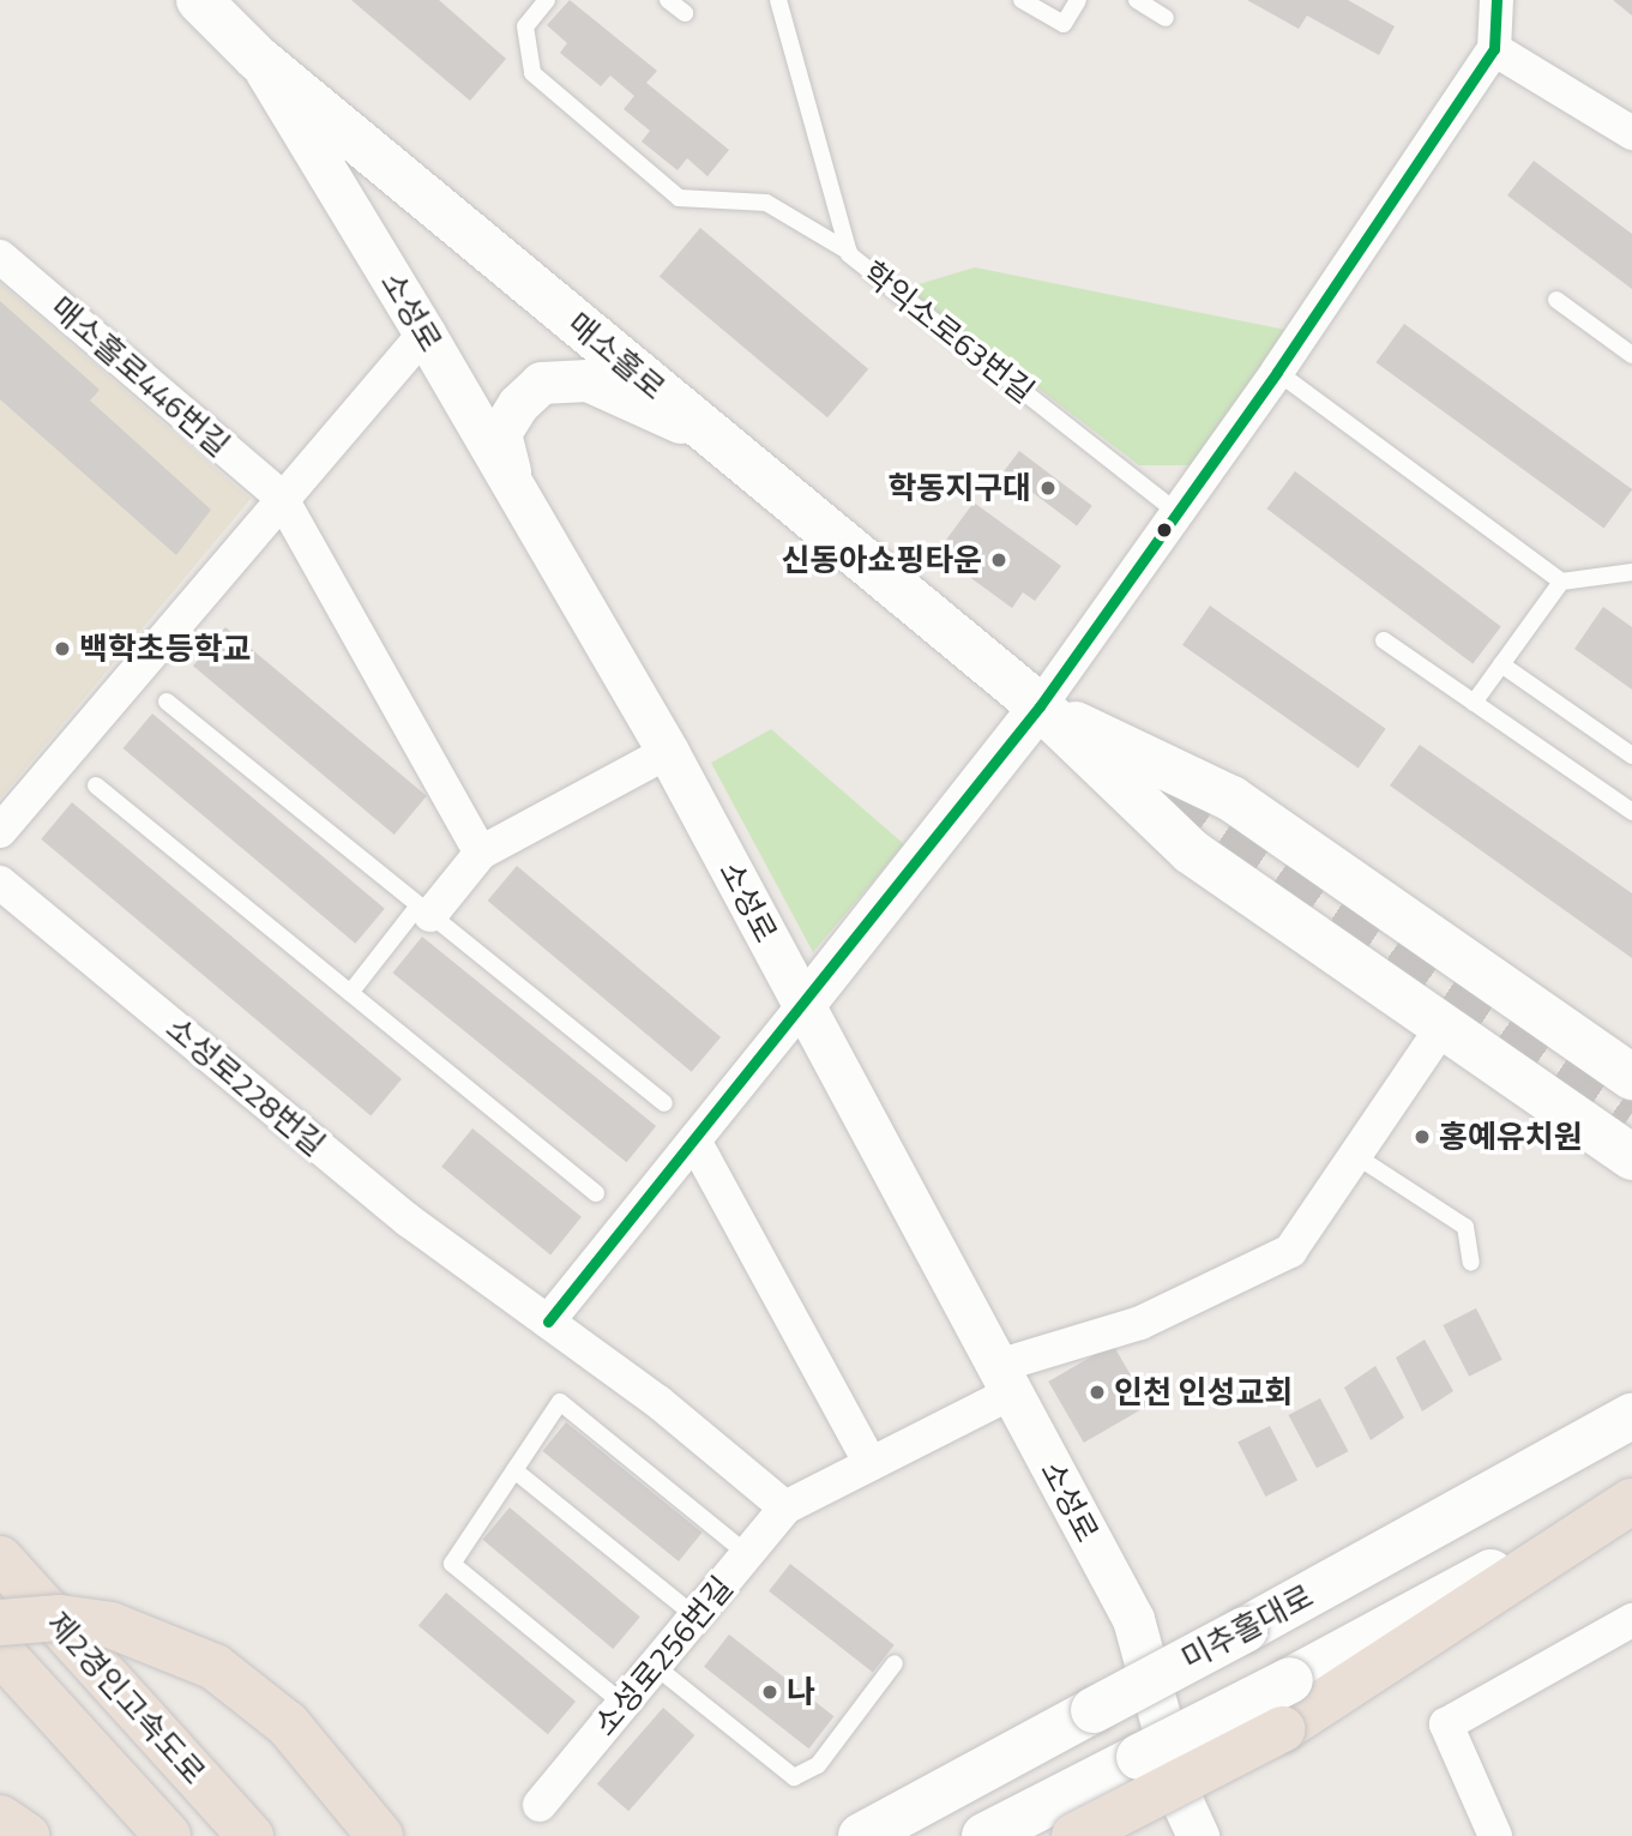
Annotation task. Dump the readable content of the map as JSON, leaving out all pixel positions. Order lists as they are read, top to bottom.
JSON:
{
  "streets": {
    "highway": ["제2경인고속도로"],
    "main road": ["소성로", "매소홀로", "미추홀대로"],
    "street": ["매소홀로446번길", "소성로228번길", "소성로256번길"],
    "lane": ["학익소로63번길"]
  },
  "crossings": [
    ["소성로", "매소홀로"],
    ["소성로", "소성로256번길"]
  ],
  "places": [
    "학동지구대",
    "신동아쇼핑타운",
    "백학초등학교",
    "홍예유치원",
    "인천 인성교회",
    "나"
  ]
}
